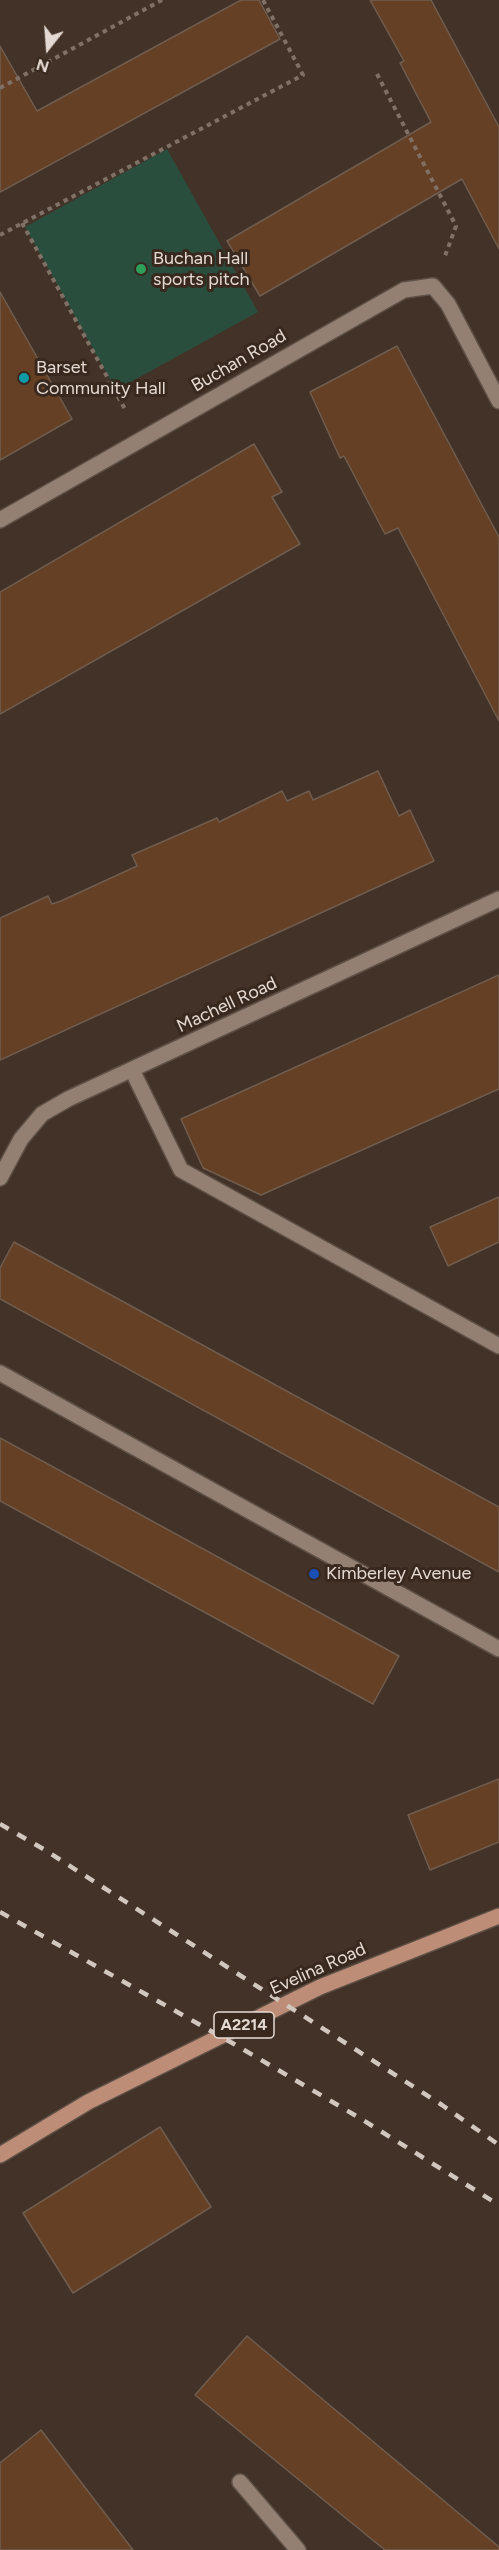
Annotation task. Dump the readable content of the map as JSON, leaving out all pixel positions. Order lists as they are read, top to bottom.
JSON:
{
  "streets": {
    "main road": ["Evelina Road", "A2214"],
    "street": ["Buchan Road", "Machell Road"]
  },
  "places": ["Buchan Hall sports pitch", "Barset Community Hall", "Kimberley Avenue"],
  "north": "bottom"
}
